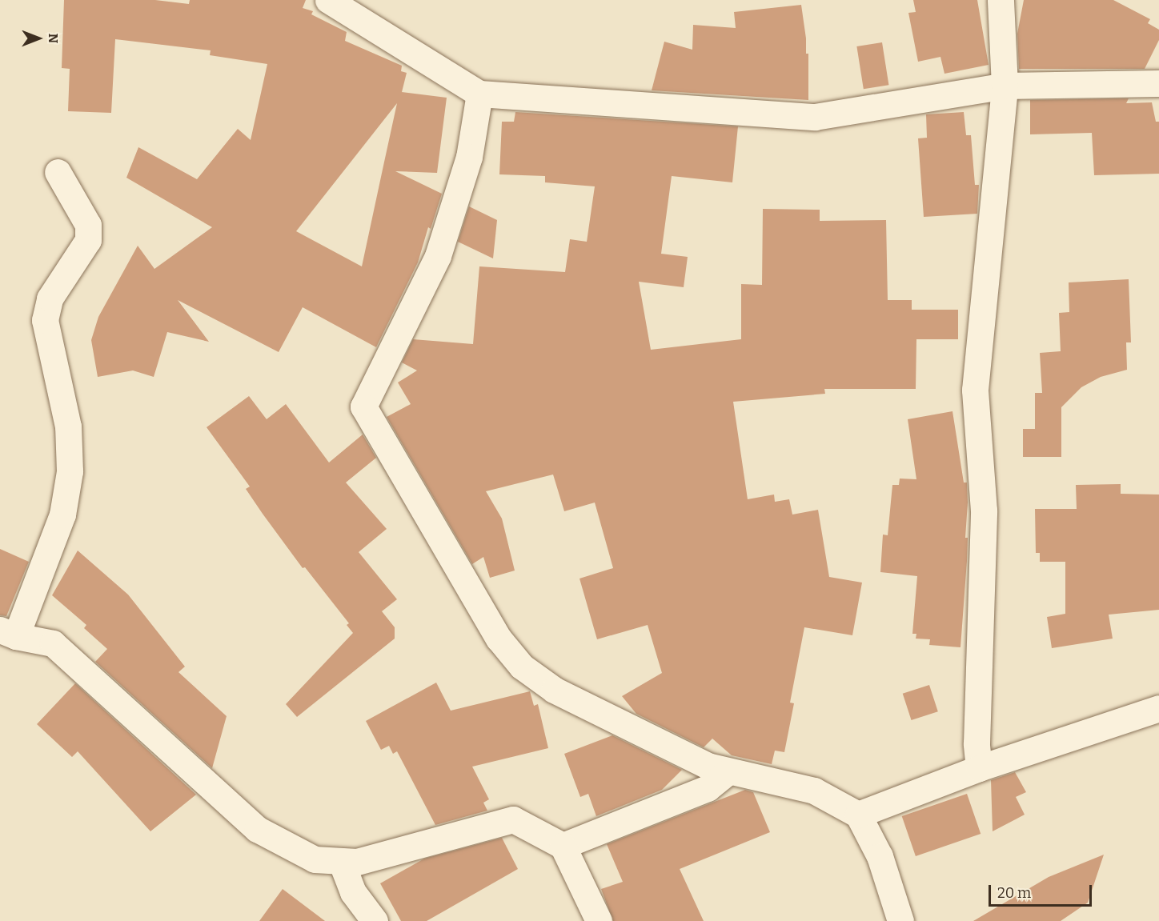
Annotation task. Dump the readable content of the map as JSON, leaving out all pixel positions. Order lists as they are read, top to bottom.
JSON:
{
  "scale_bar": "20 m",
  "north": "right"
}
